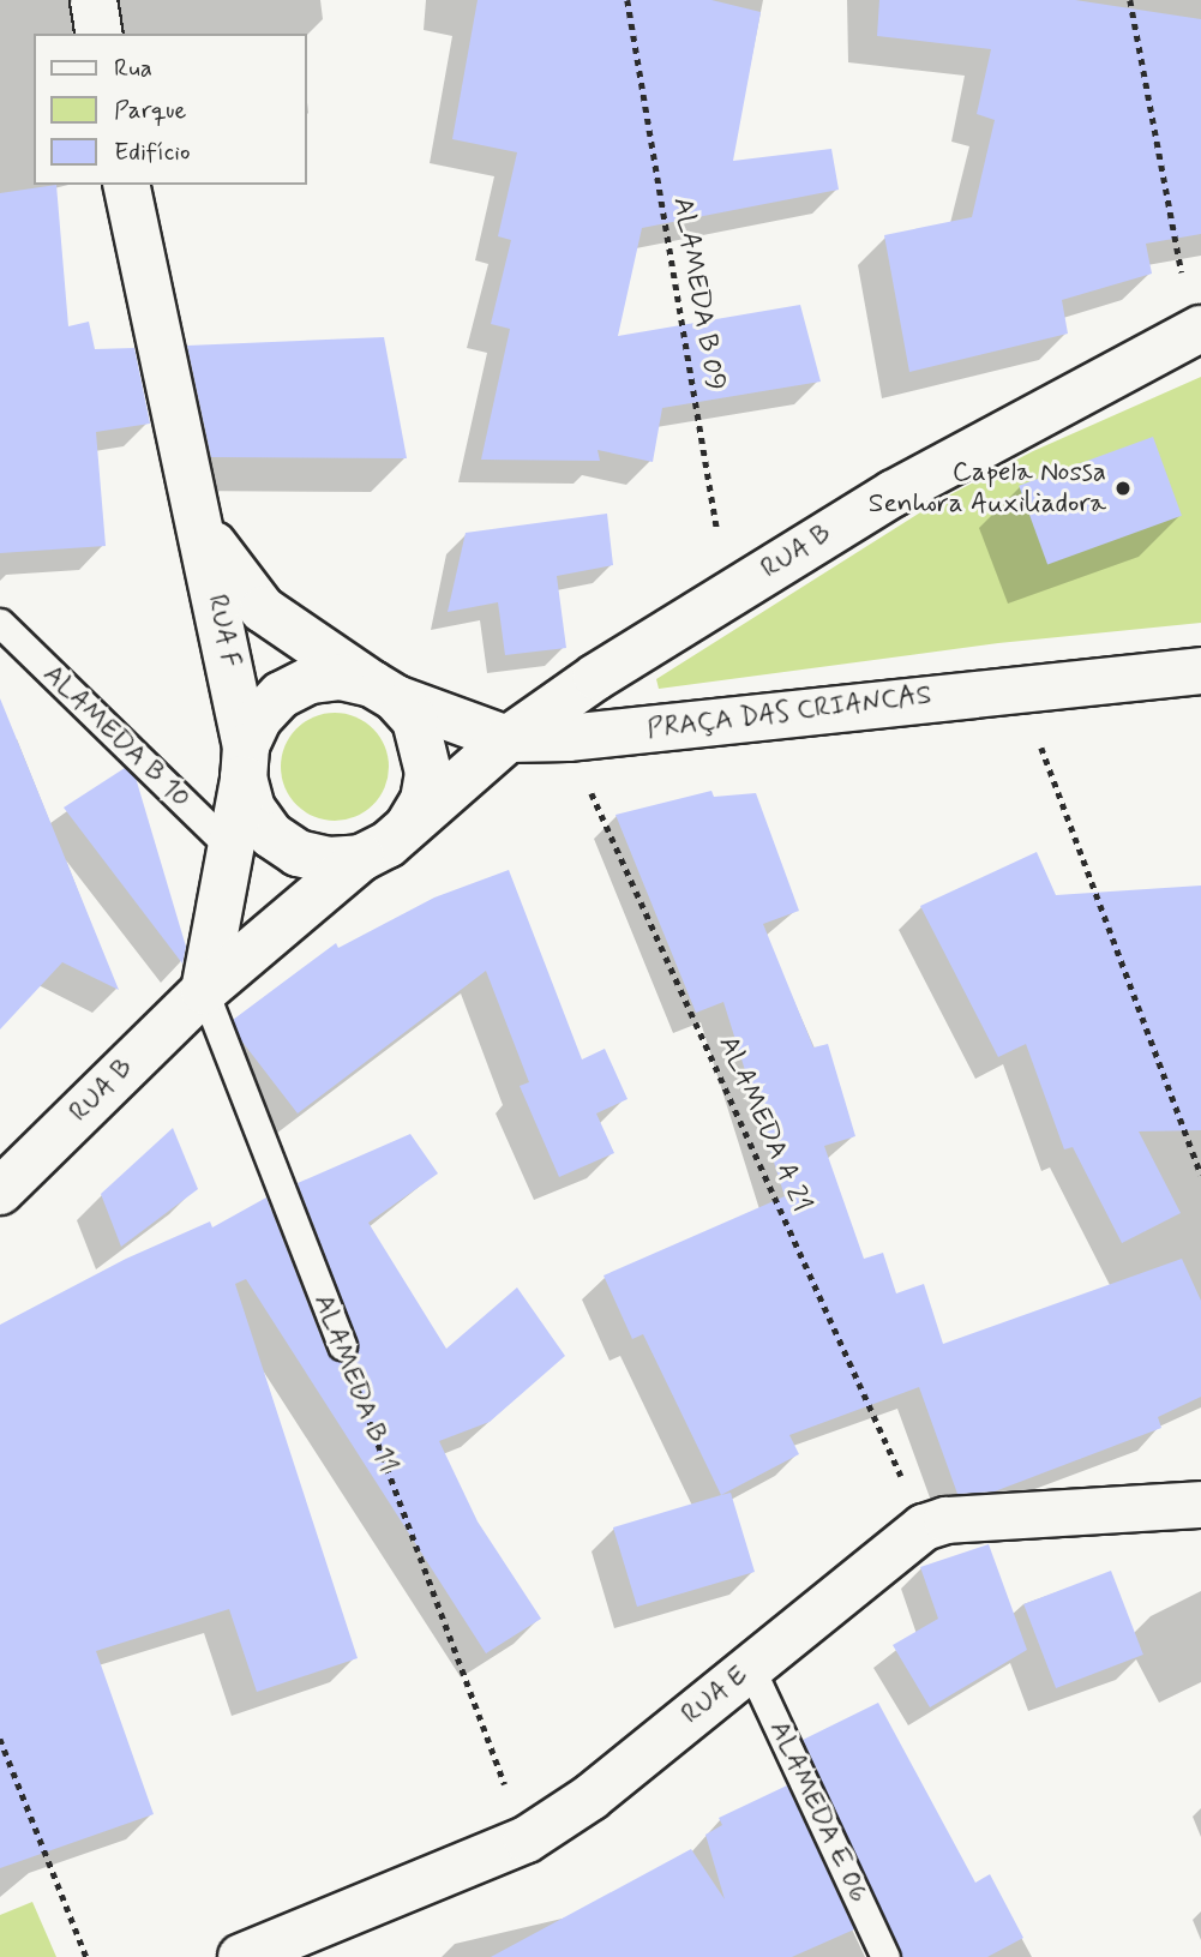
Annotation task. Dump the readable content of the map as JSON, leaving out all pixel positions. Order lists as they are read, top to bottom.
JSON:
{
  "streets": {
    "street": [
      "RUA B",
      "RUA F",
      "PRAÇA DAS CRIANCAS",
      "RUA E"
    ],
    "lane": ["ALAMEDA B 10", "ALAMEDA B 11", "ALAMEDA E 06"],
    "path": ["ALAMEDA B 09", "ALAMEDA A 21"]
  },
  "crossings": [
    ["ALAMEDA B 09", "RUA B"],
    ["RUA B", "RUA F"],
    ["RUA B", "PRAÇA DAS CRIANCAS"],
    ["RUA B", "ALAMEDA B 11"],
    ["PRAÇA DAS CRIANCAS", "ALAMEDA A 21"],
    ["ALAMEDA A 21", "RUA E"],
    ["RUA E", "ALAMEDA E 06"]
  ],
  "places": ["Capela Nossa Senhora Auxiliadora"],
  "legend": ["Rua", "Parque", "Edifício"]
}
